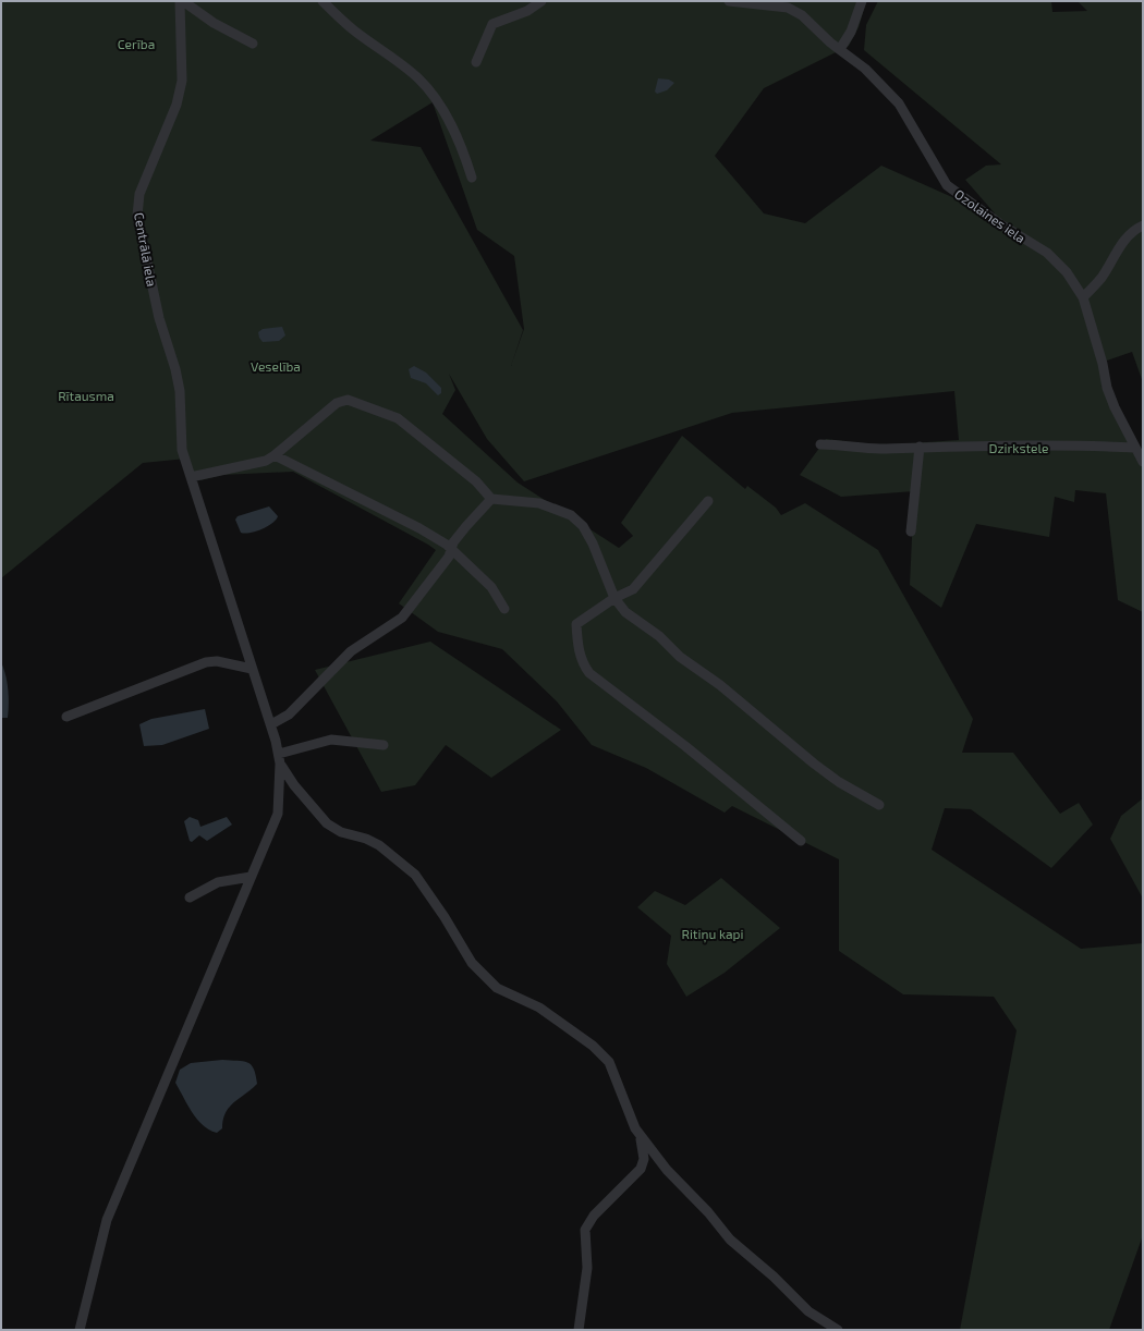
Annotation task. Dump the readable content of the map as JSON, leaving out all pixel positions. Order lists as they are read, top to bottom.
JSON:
{
  "streets": {
    "street": ["Ozolaines iela", "Centrālā iela"]
  },
  "parks": [
    "Cerība",
    "Veselība",
    "Rītausma",
    "Dzirkstele",
    "Ritiņu kapi"
  ]
}
